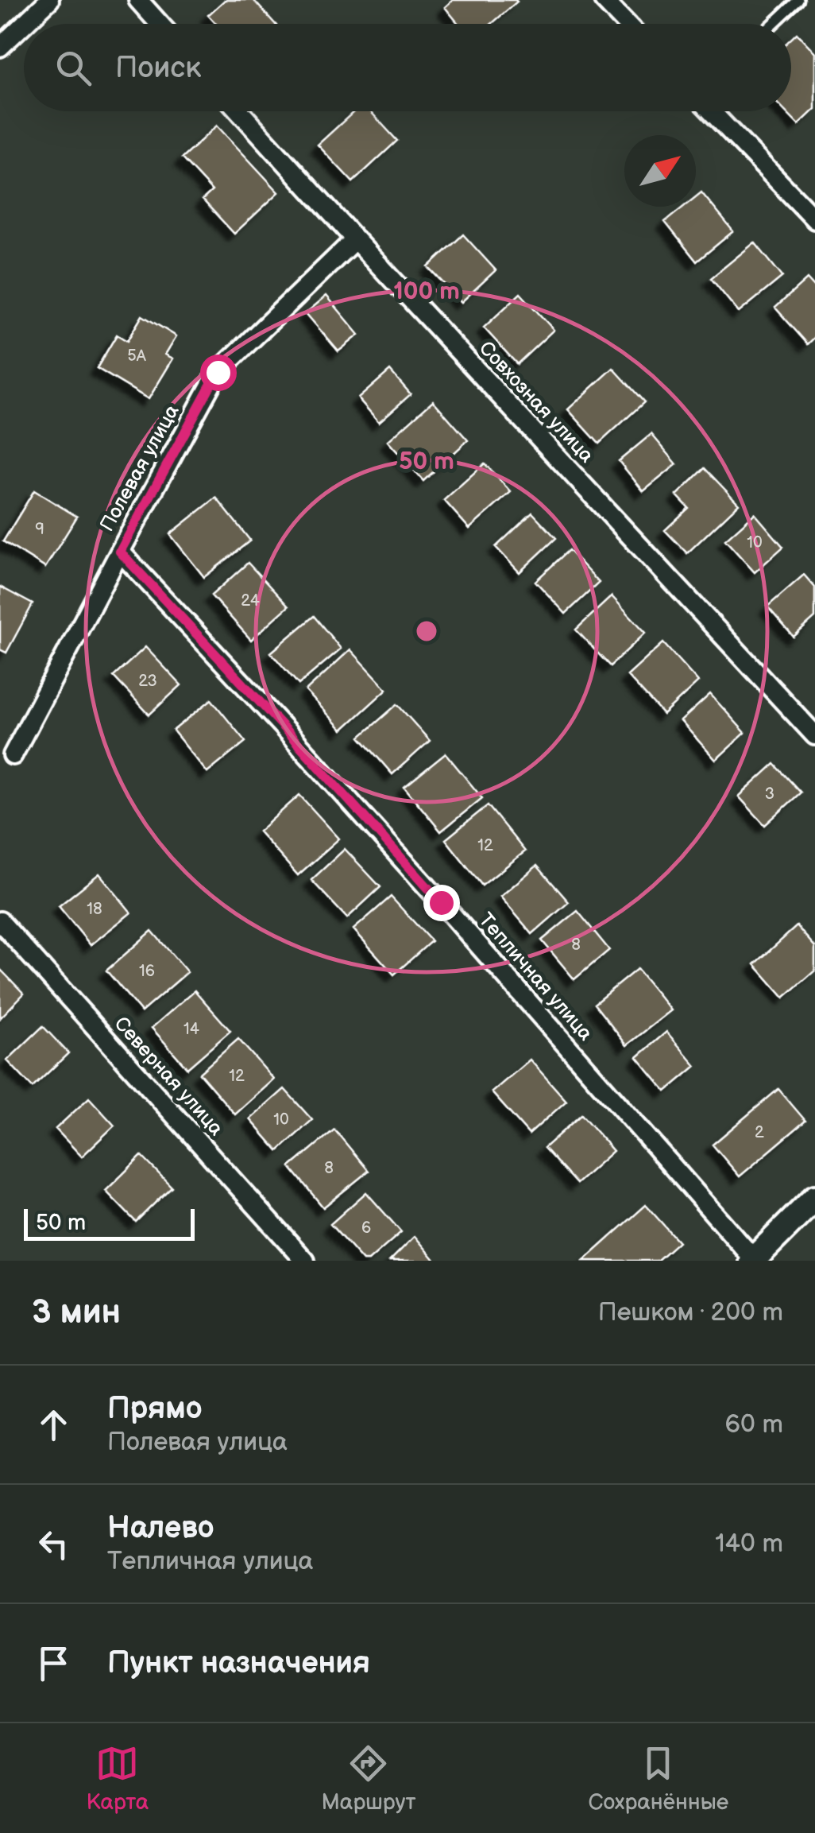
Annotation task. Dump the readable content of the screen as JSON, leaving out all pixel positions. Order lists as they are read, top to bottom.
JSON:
{
  "streets": {
    "street": [
      "Совхозная улица",
      "Полевая улица",
      "Тепличная улица",
      "Северная улица"
    ]
  },
  "crossings": [
    ["Совхозная улица", "Полевая улица"],
    ["Полевая улица", "Тепличная улица"]
  ],
  "house_numbers": [
    "5А",
    "9",
    "10",
    "24",
    "23",
    "3",
    "12",
    "18",
    "8",
    "16",
    "14",
    "12",
    "10",
    "2",
    "8",
    "6"
  ],
  "scale_bar": "50 m",
  "north": "top right",
  "page": {
    "search": "Поиск",
    "scale": "50 m",
    "heading": ["3 мин", "Пешком · 200 m"],
    "list": [
      ["Прямо", "Полевая улица", "60 m"],
      ["Налево", "Тепличная улица", "140 m"],
      "Пункт назначения"
    ],
    "nav": ["Карта", "Маршрут", "Сохранённые"]
  },
  "rings": ["100 m", "50 m"]
}
